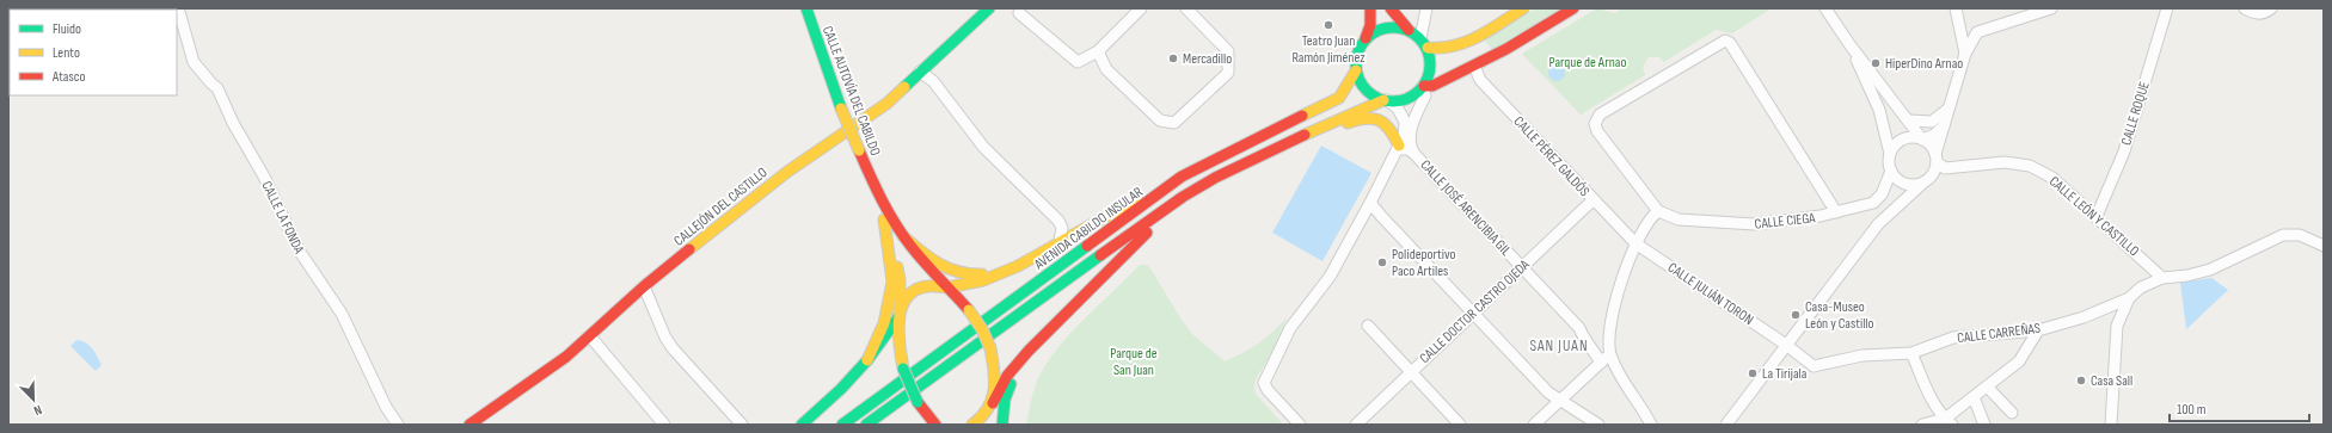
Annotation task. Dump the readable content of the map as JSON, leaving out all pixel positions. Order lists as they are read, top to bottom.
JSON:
{
  "streets": {
    "main road": ["CALLE AUTOVÍA DEL CABILDO", "CALLEJÓN DEL CASTILLO", "AVENIDA CABILDO INSULAR"],
    "street": [
      "CALLE ROQUE",
      "CALLE PÉREZ GALDÓS",
      "CALLE JOSÉ ARENCIBIA GIL",
      "CALLE LEÓN Y CASTILLO",
      "CALLE LA FONDA",
      "CALLE CIEGA",
      "CALLE JULIÁN TORON",
      "CALLE DOCTOR CASTRO OJEDA",
      "CALLE CARREÑAS"
    ]
  },
  "crossings": [
    ["CALLE ROQUE", "CALLE LEÓN Y CASTILLO"],
    ["CALLE PÉREZ GALDÓS", "CALLE JULIÁN TORON"],
    ["CALLE PÉREZ GALDÓS", "CALLE DOCTOR CASTRO OJEDA"],
    ["CALLE JOSÉ ARENCIBIA GIL", "CALLE DOCTOR CASTRO OJEDA"],
    ["CALLE LEÓN Y CASTILLO", "CALLE CARREÑAS"],
    ["CALLE JULIÁN TORON", "CALLE CARREÑAS"]
  ],
  "districts": ["SAN JUAN"],
  "parks": ["Parque de Arnao", "Parque de San Juan"],
  "places": [
    "Teatro Juan Ramón Jiménez",
    "Mercadillo",
    "HiperDino Arnao",
    "Polideportivo Paco Artiles",
    "Casa-Museo León y Castillo",
    "La Tirijala",
    "Casa Sall"
  ],
  "legend": ["Fluido", "Lento", "Atasco"],
  "scale_bar": "100 m",
  "north": "bottom right"
}
